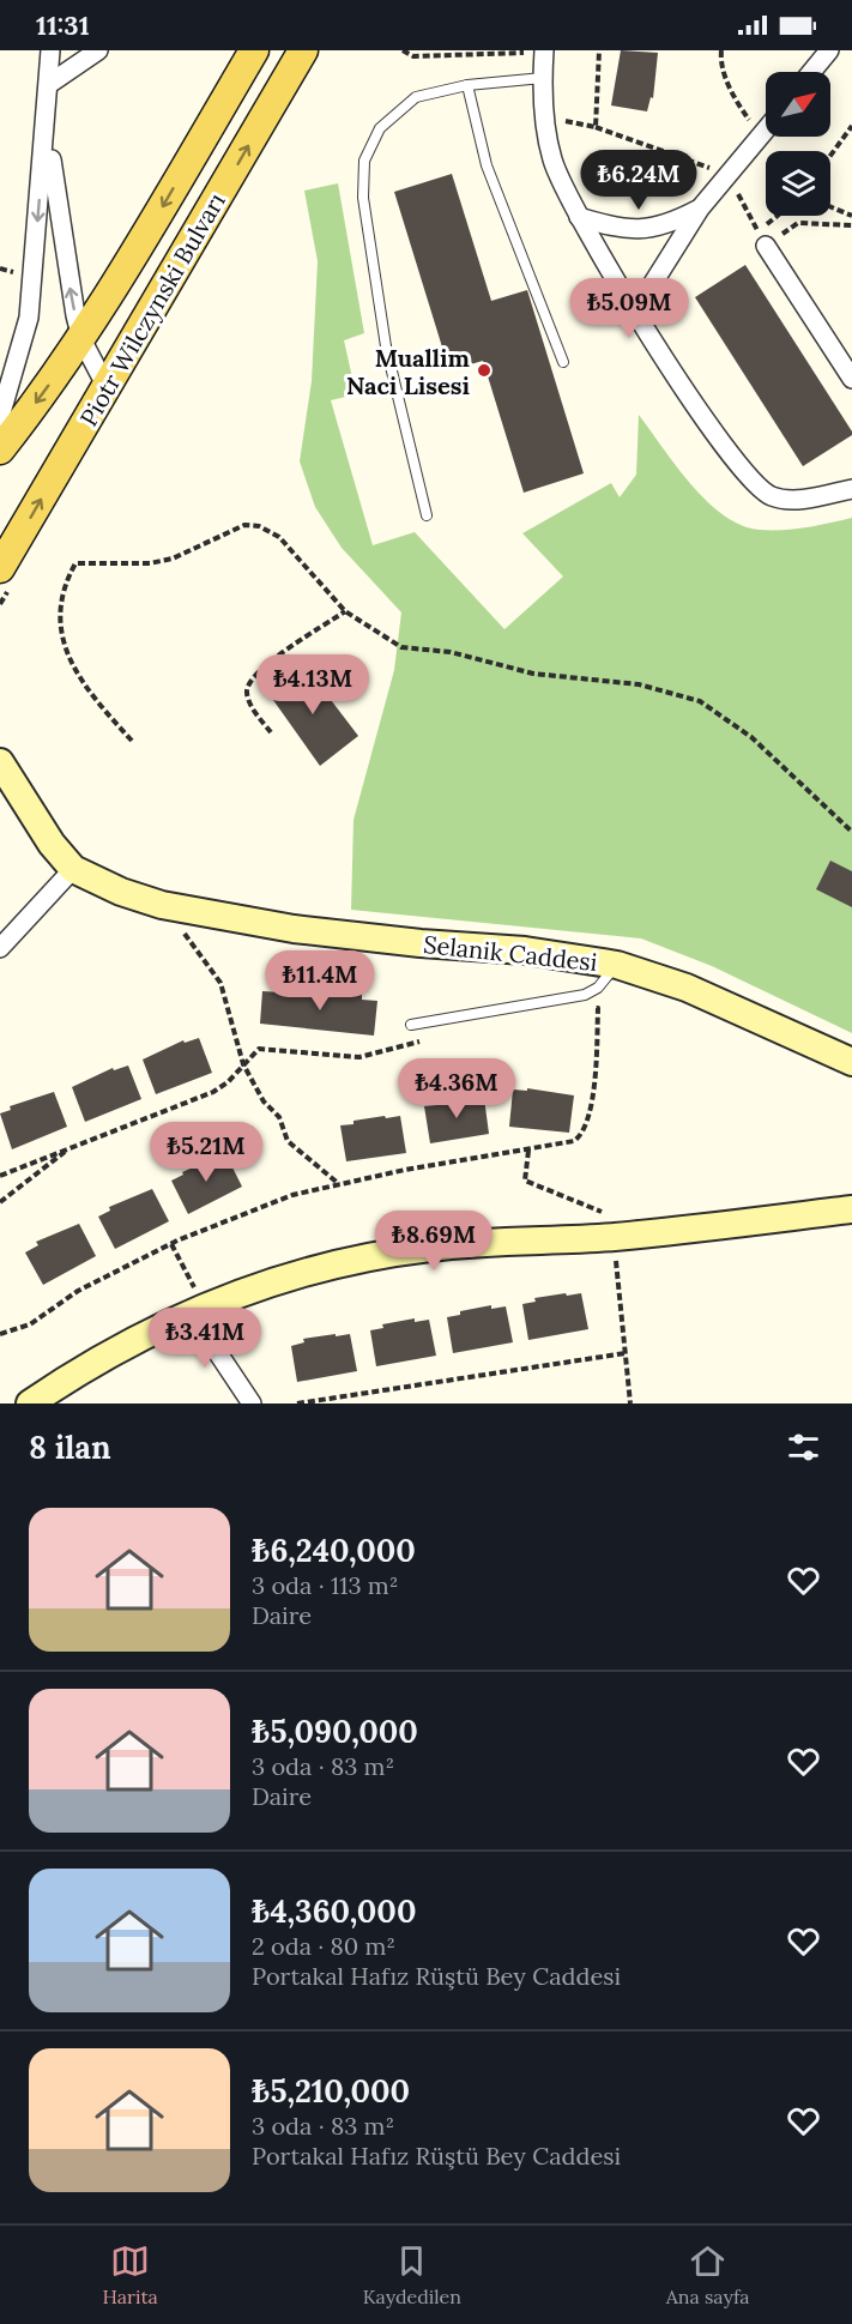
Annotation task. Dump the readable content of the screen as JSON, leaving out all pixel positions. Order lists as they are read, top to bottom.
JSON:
{
  "streets": {
    "main road": ["Piotr Wilczynski Bulvarı", "Selanik Caddesi"]
  },
  "places": ["Muallim Naci Lisesi"],
  "north": "top right",
  "page": {
    "status": "11:31",
    "price": [
      "₺6.24M",
      "₺5.09M",
      "₺4.13M",
      "₺11.4M",
      "₺4.36M",
      "₺5.21M",
      "₺8.69M",
      "₺3.41M"
    ],
    "heading": "8 ilan",
    "list": [
      {
        "name": "₺6,240,000",
        "note": "3 oda · 113 m² · Daire"
      },
      {
        "name": "₺5,090,000",
        "note": "3 oda · 83 m² · Daire"
      },
      {
        "name": "₺4,360,000",
        "note": "2 oda · 80 m² · Portakal Hafız Rüştü Bey Caddesi"
      },
      {
        "name": "₺5,210,000",
        "note": "3 oda · 83 m² · Portakal Hafız Rüştü Bey Caddesi"
      }
    ],
    "tabs": ["Harita", "Kaydedilen", "Ana sayfa"]
  }
}
